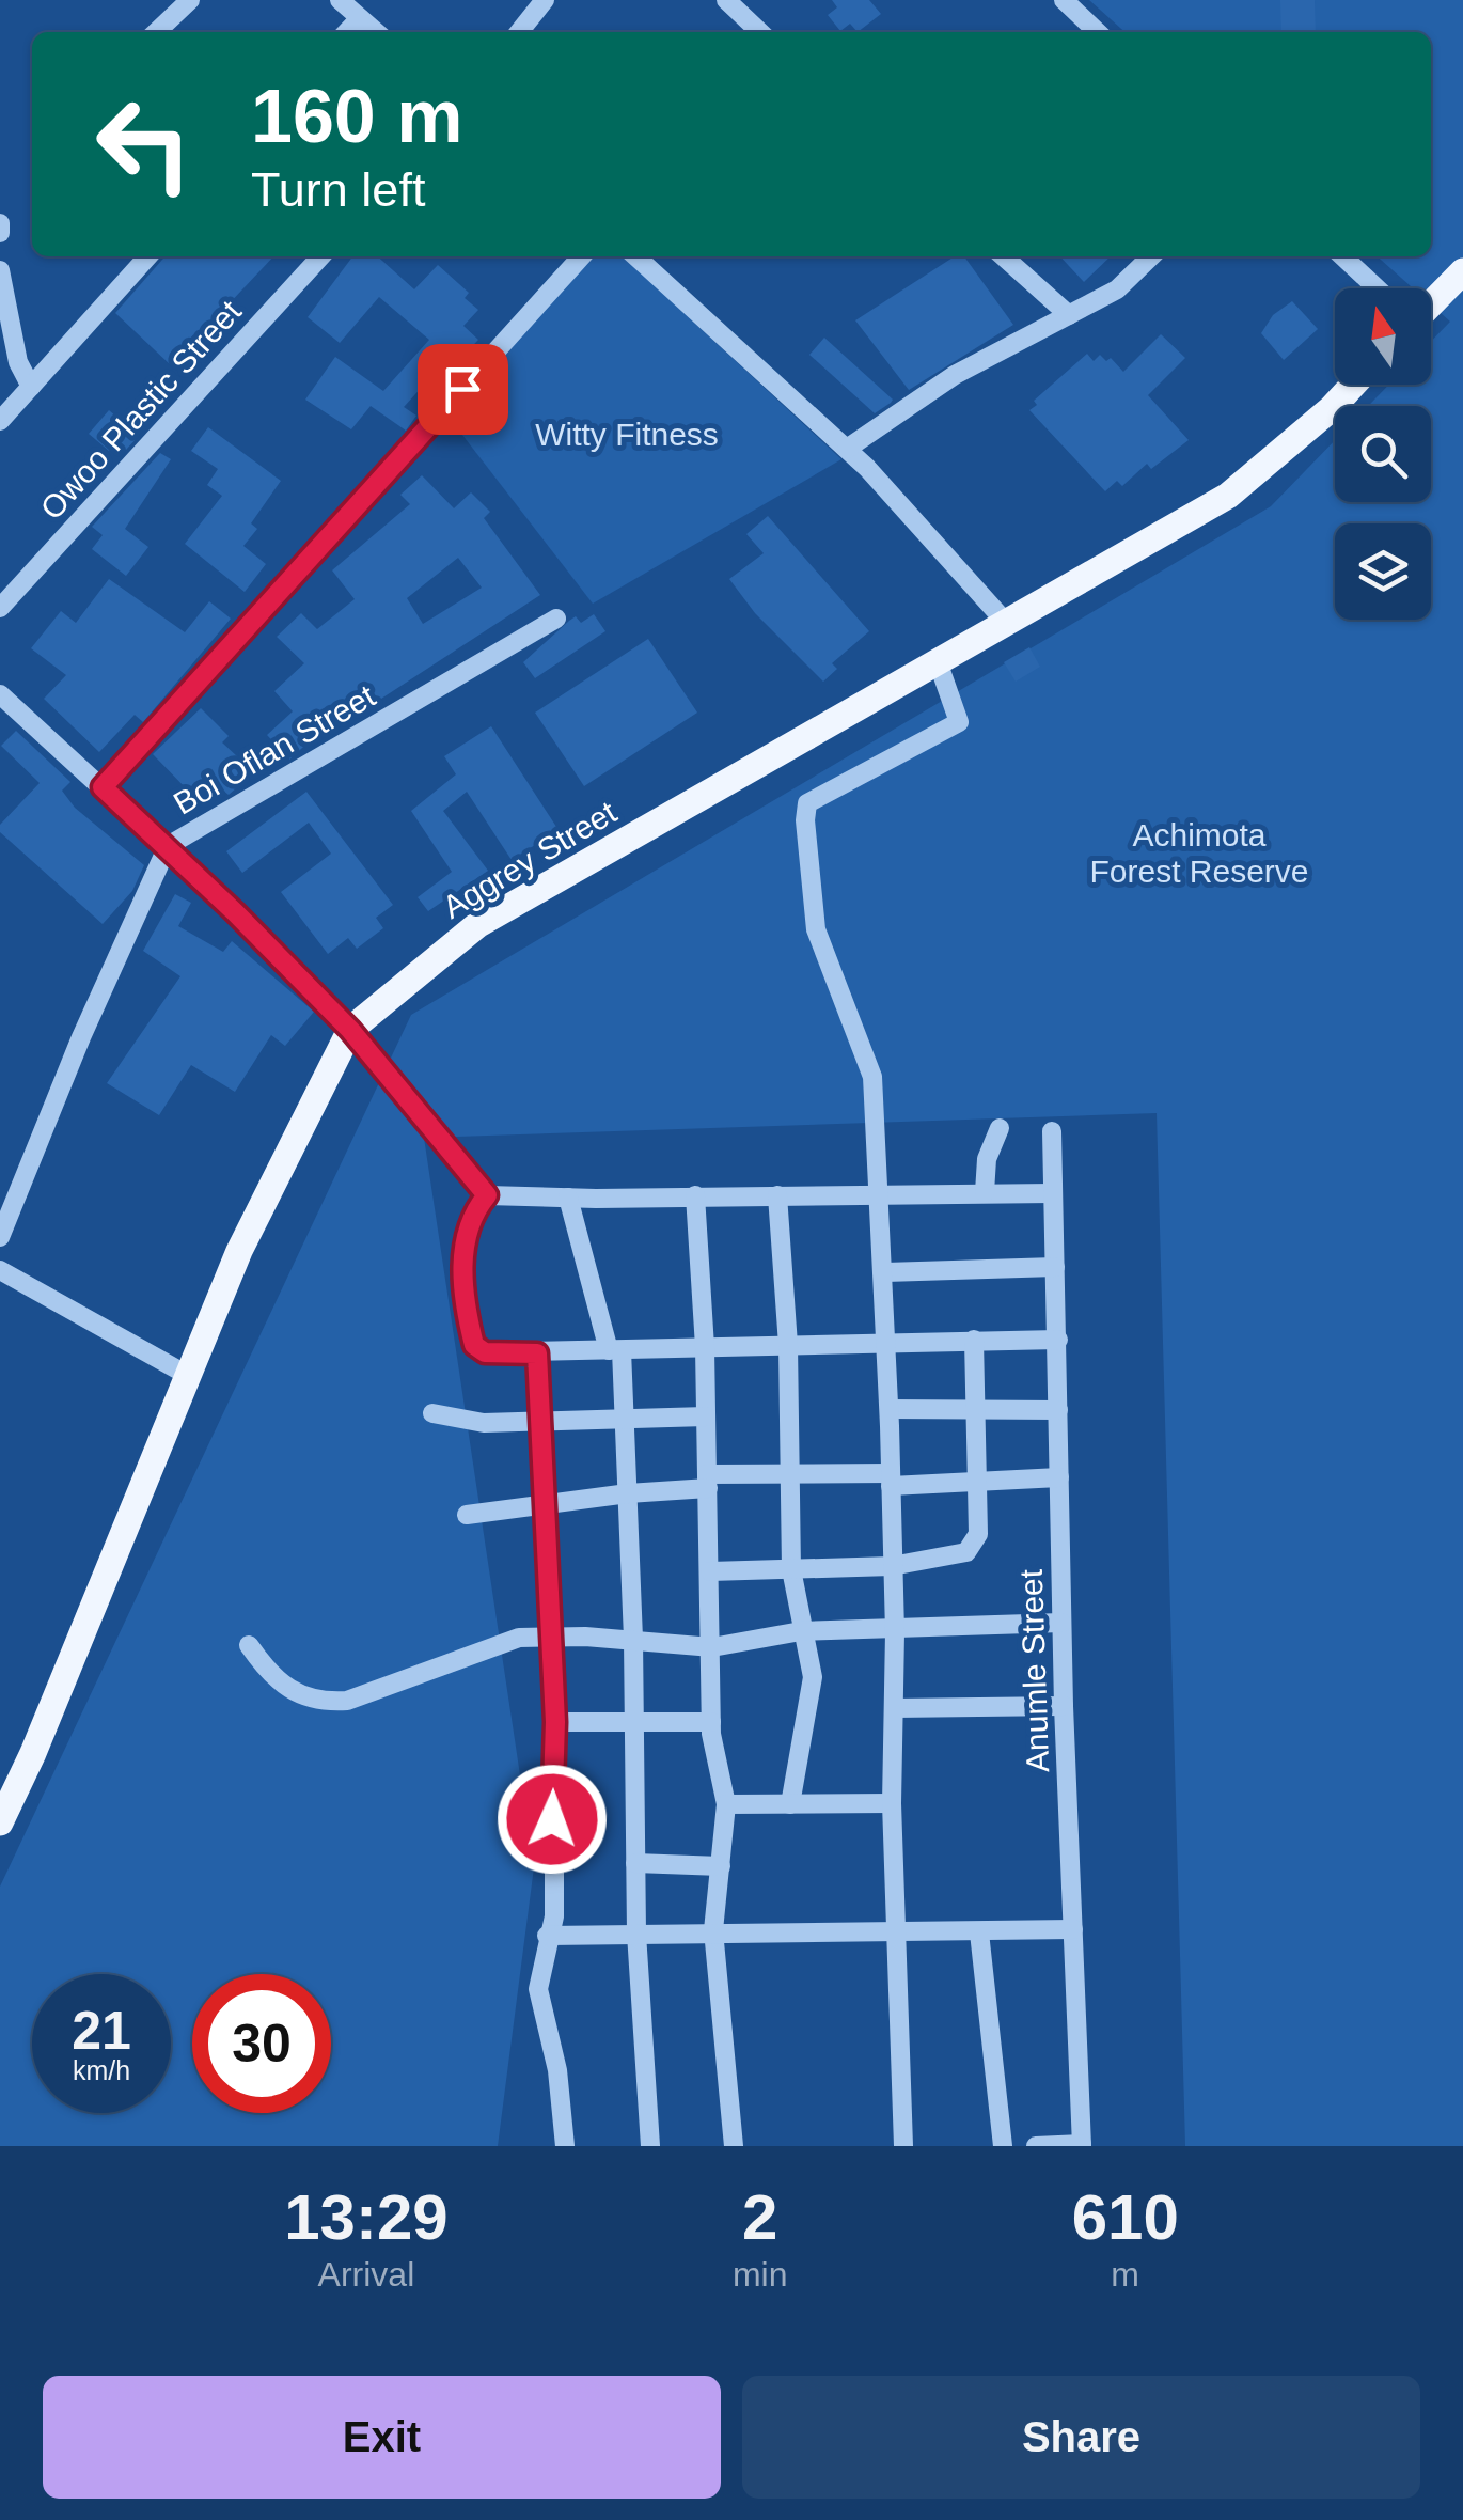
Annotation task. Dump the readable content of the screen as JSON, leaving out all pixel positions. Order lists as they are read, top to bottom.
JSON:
{
  "streets": {
    "main road": ["Aggrey Street"],
    "street": ["Owoo Plastic Street", "Boi Oflan Street", "Anumle Street"]
  },
  "parks": ["Witty Fitness", "Achimota Forest Reserve"],
  "north": "top",
  "page": {
    "turn": ["160 m", "Turn left"],
    "speed": "21 km/h",
    "limit": "30",
    "eta": [
      "13:29",
      "Arrival",
      "2",
      "min",
      "610",
      "m"
    ],
    "buttons": ["Exit", "Share"]
  }
}
